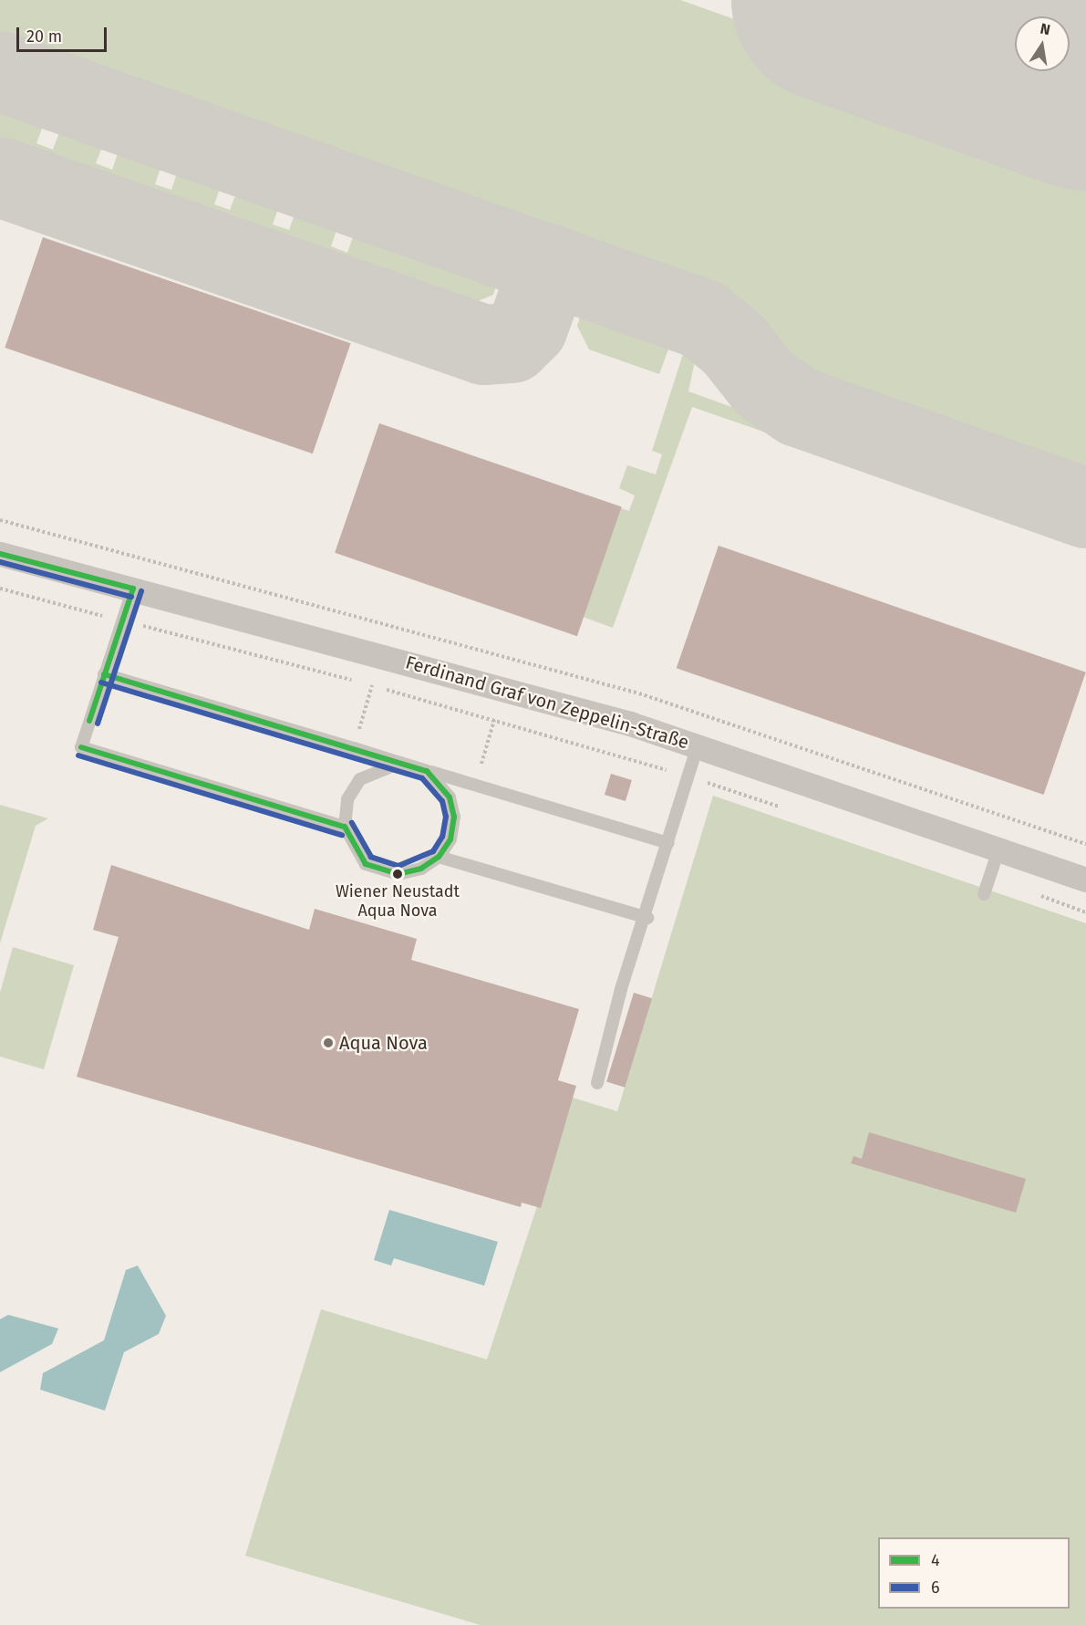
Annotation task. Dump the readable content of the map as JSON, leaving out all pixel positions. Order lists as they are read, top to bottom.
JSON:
{
  "streets": {
    "street": ["Ferdinand Graf von Zeppelin-Straße"]
  },
  "places": ["Wiener Neustadt Aqua Nova", "Aqua Nova"],
  "lines": ["transit line 4", "transit line 6"],
  "legend": ["4", "6"],
  "scale_bar": "20 m",
  "north": "top"
}
